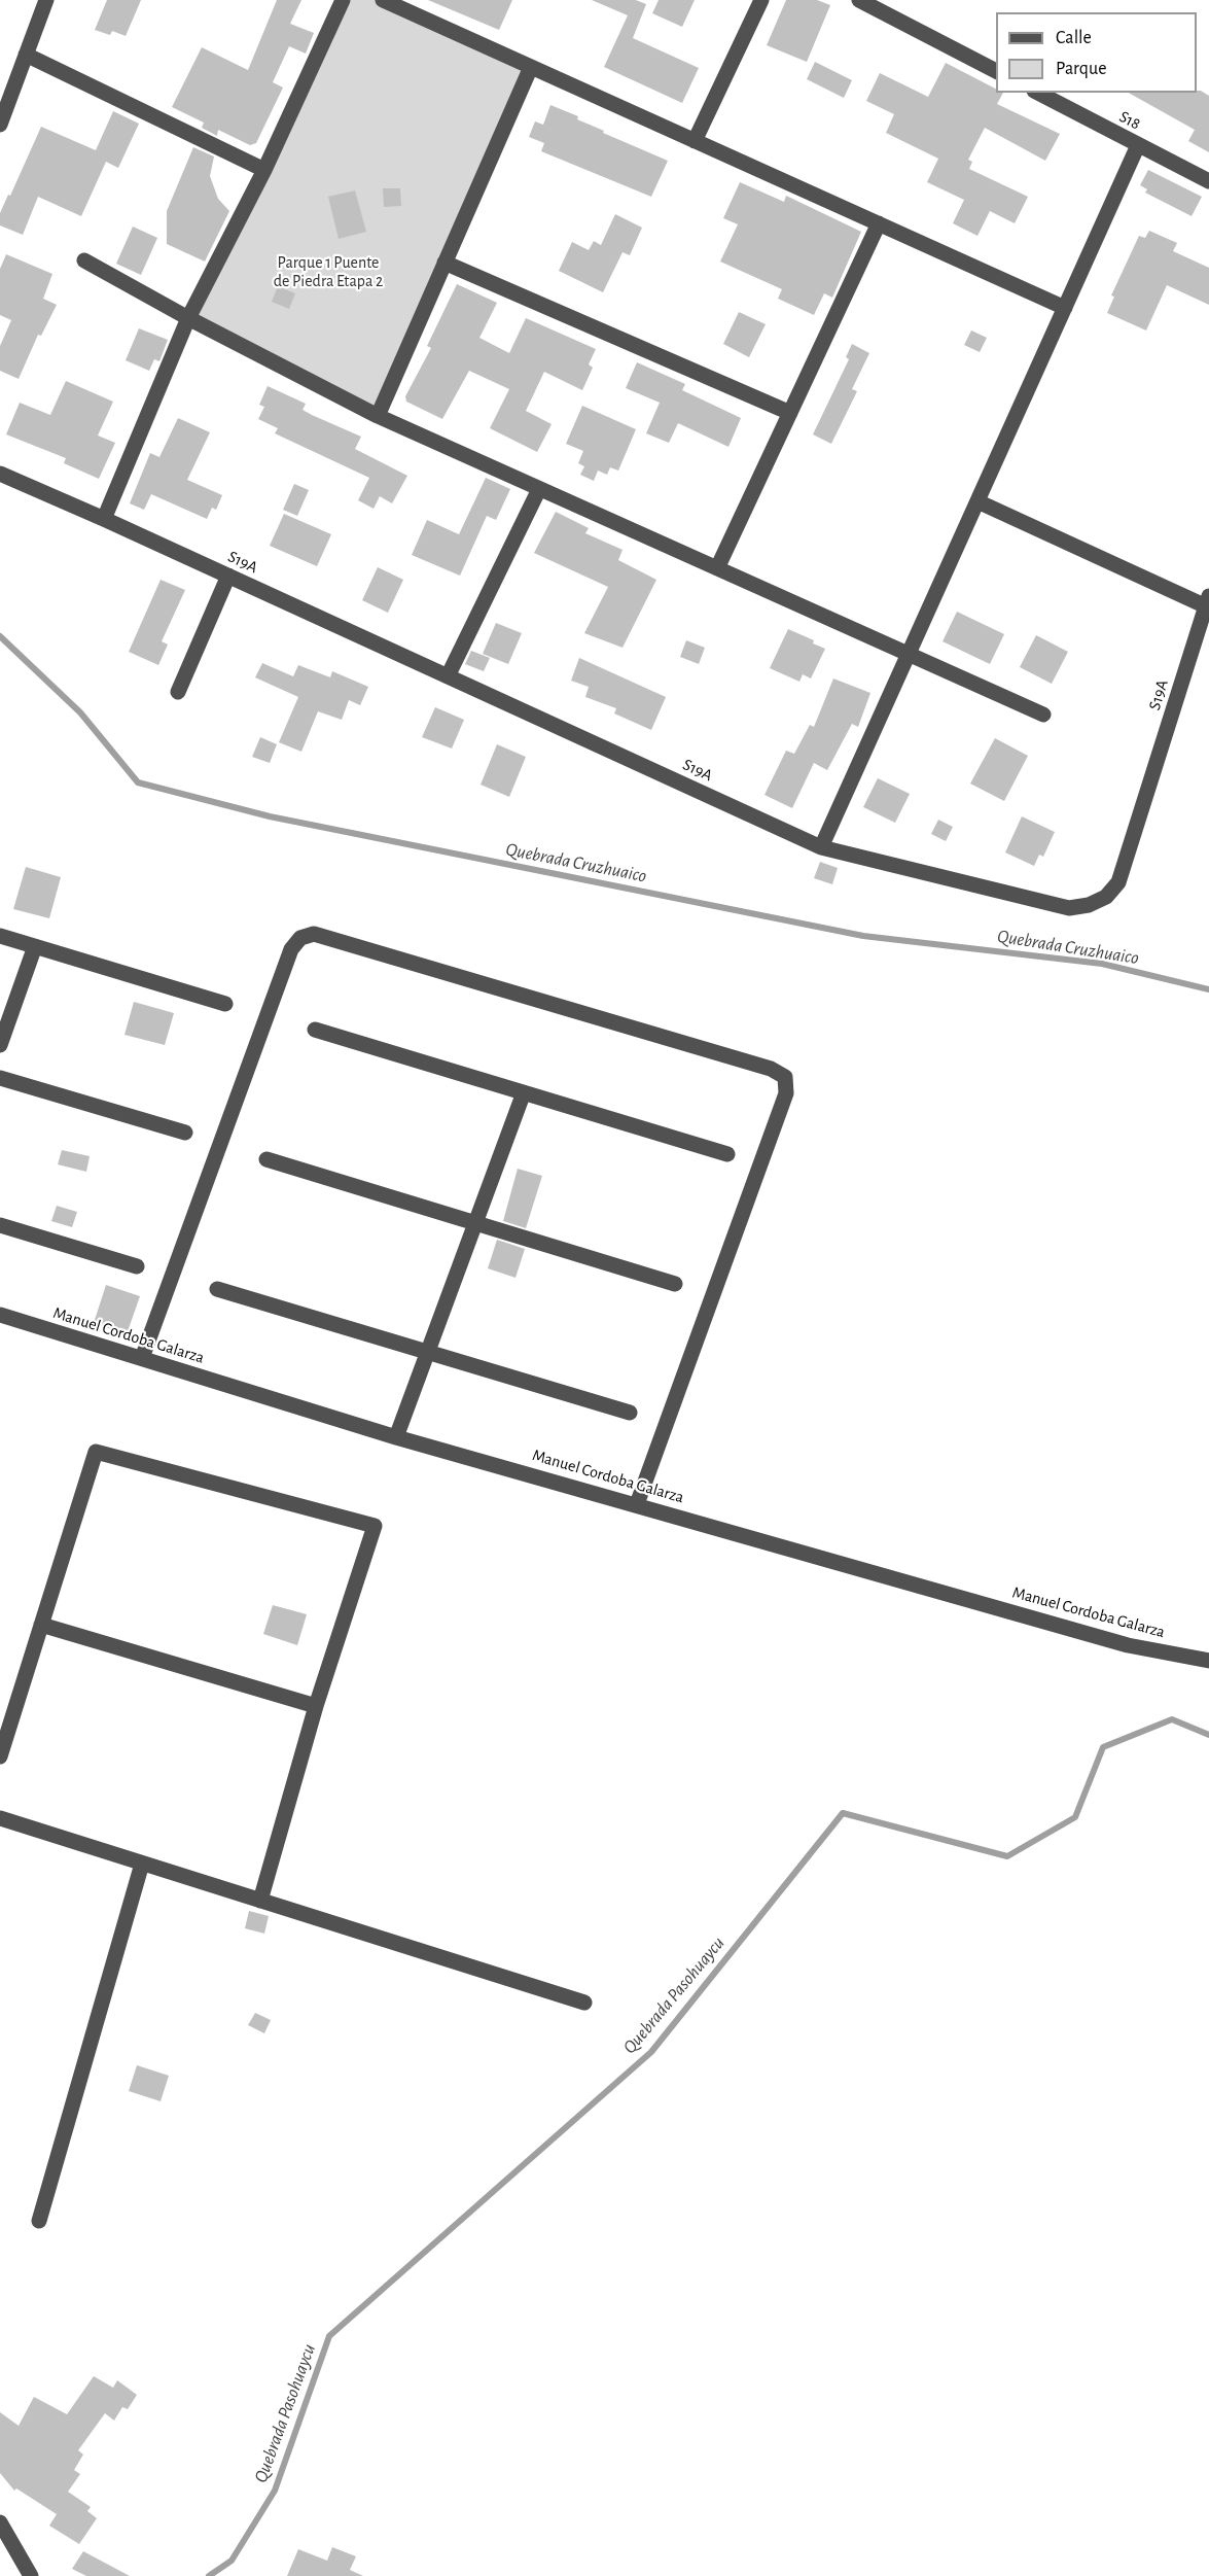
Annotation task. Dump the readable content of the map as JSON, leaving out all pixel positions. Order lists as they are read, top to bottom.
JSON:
{
  "streets": {
    "street": ["S18", "S19A", "Manuel Cordoba Galarza"]
  },
  "water": ["Quebrada Cruzhuaico", "Quebrada Pasohuaycu"],
  "parks": ["Parque 1 Puente de Piedra Etapa 2"],
  "legend": ["Calle", "Parque"]
}
